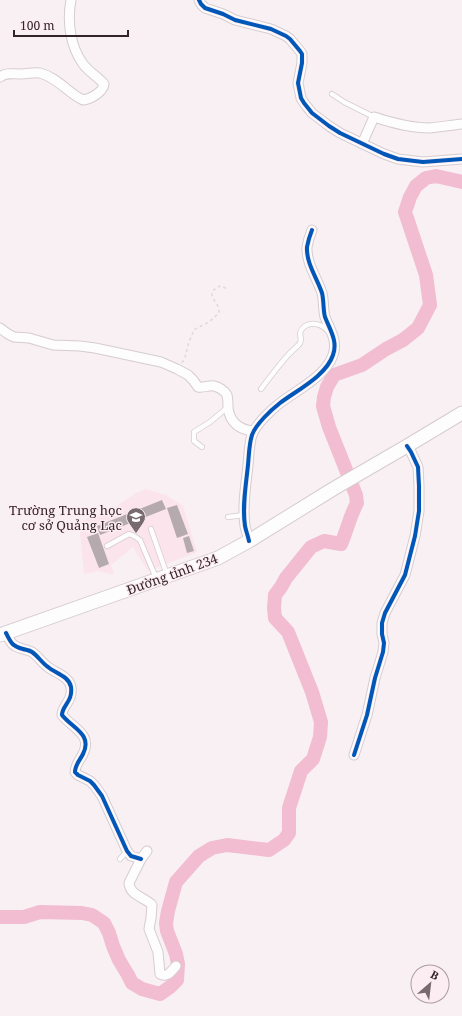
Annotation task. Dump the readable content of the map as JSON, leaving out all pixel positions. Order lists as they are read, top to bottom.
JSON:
{
  "streets": {
    "main road": ["Đường tỉnh 234"]
  },
  "places": {
    "school or university": ["Trường Trung học cơ sở Quảng Lạc"]
  },
  "scale_bar": "100 m",
  "north": "top right"
}
